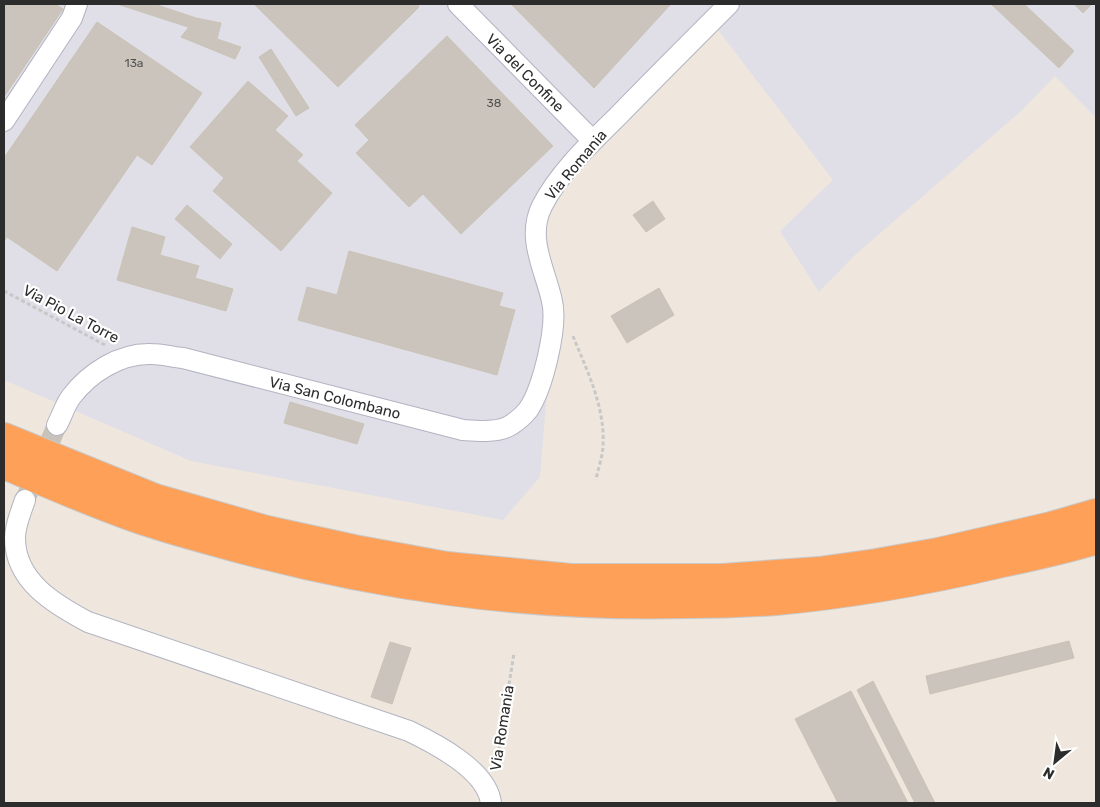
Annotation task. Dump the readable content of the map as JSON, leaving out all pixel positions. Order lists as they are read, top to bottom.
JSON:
{
  "streets": {
    "street": ["Via del Confine", "Via Romania", "Via San Colombano"],
    "path": ["Via Pio La Torre"]
  },
  "crossings": [
    ["Via del Confine", "Via Romania"],
    ["Via Romania", "Via San Colombano"],
    ["Via Pio La Torre", "Via San Colombano"]
  ],
  "house_numbers": ["13a", "38"],
  "north": "bottom left"
}
